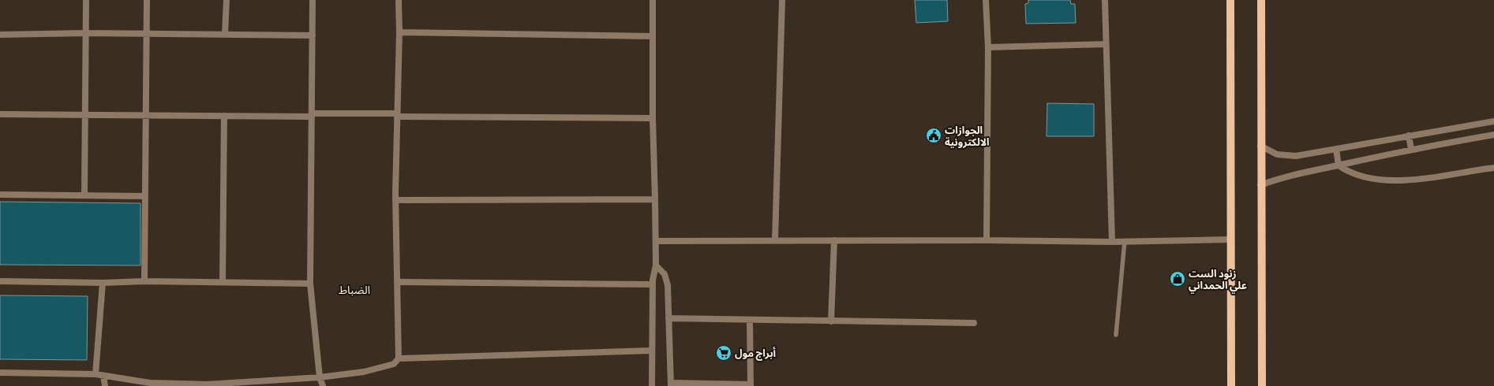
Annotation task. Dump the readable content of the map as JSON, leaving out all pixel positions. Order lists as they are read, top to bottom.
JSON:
{
  "districts": ["الضباط"],
  "places": {
    "public building": ["الجوازات الالكترونية"],
    "shop": ["زنود الست علي الحمداني"],
    "supermarket": ["أبراج مول"]
  }
}
